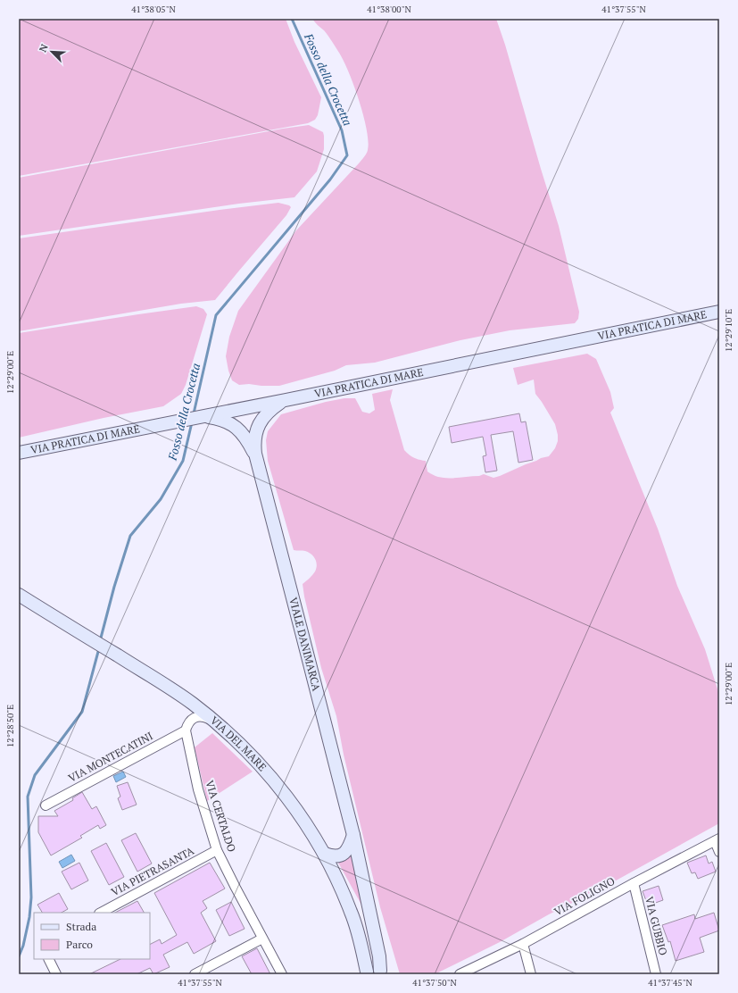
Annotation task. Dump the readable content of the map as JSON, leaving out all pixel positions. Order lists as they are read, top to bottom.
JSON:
{
  "streets": {
    "main road": ["VIA PRATICA DI MARE", "VIALE DANIMARCA", "VIA DEL MARE"],
    "street": [
      "VIA MONTECATINI",
      "VIA CERTALDO",
      "VIA PIETRASANTA",
      "VIA FOLIGNO",
      "VIA GUBBIO"
    ]
  },
  "crossings": [
    ["VIA PRATICA DI MARE", "VIALE DANIMARCA"],
    ["VIA MONTECATINI", "VIA CERTALDO"],
    ["VIA CERTALDO", "VIA PIETRASANTA"],
    ["VIA FOLIGNO", "VIA GUBBIO"]
  ],
  "water": ["Fosso della Crocetta"],
  "legend": ["Strada", "Parco"],
  "north": "top left",
  "coordinates": [
    "41°38'05\"N",
    "41°38'00\"N",
    "41°37'55\"N",
    "12°29'10\"E",
    "12°29'00\"E",
    "12°28'50\"E",
    "41°37'50\"N",
    "41°37'45\"N"
  ]
}
